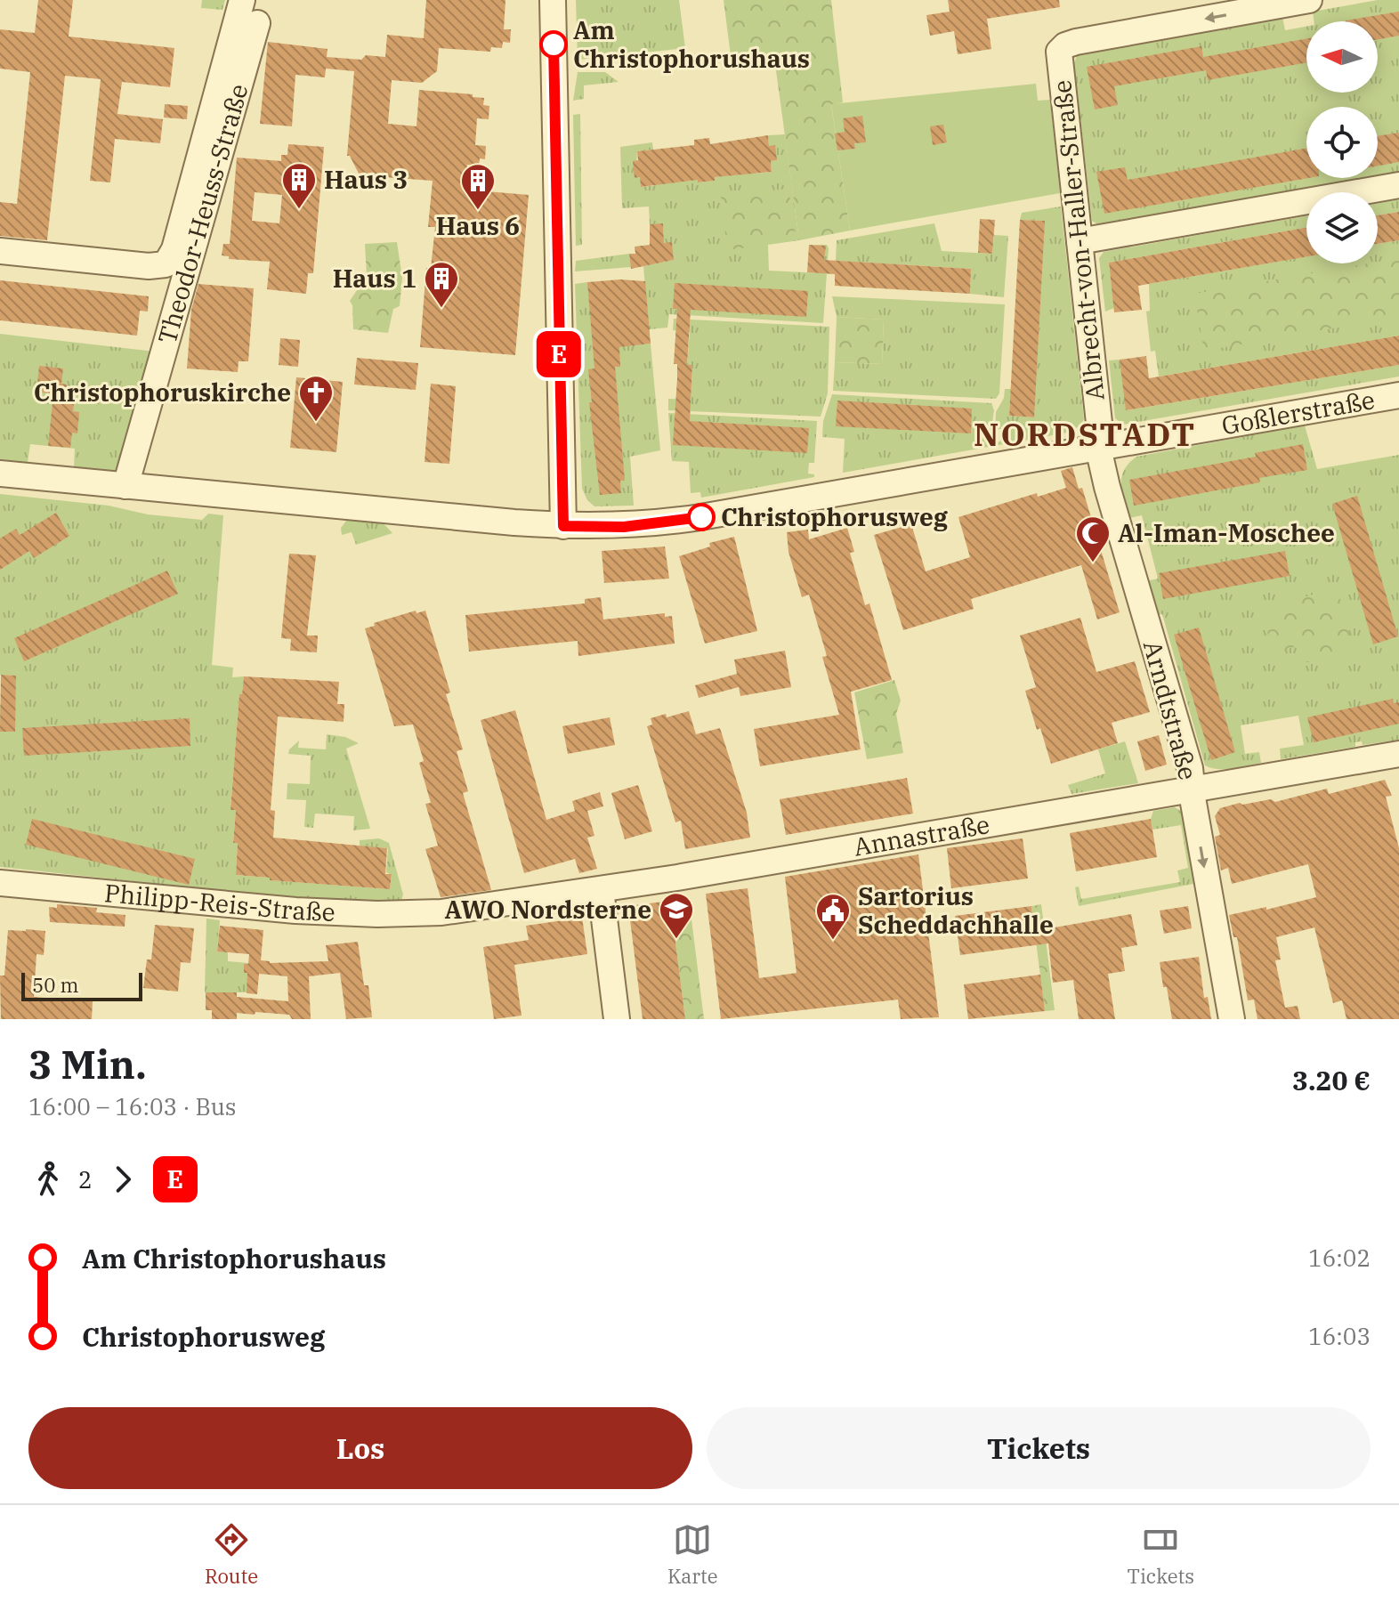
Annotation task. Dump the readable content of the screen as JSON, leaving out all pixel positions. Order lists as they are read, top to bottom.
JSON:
{
  "streets": {
    "street": [
      "Theodor-Heuss-Straße",
      "Albrecht-von-Haller-Straße",
      "Goßlerstraße",
      "Arndtstraße",
      "Annastraße",
      "Philipp-Reis-Straße"
    ]
  },
  "crossings": [
    ["Albrecht-von-Haller-Straße", "Goßlerstraße"],
    ["Albrecht-von-Haller-Straße", "Arndtstraße"],
    ["Goßlerstraße", "Arndtstraße"],
    ["Arndtstraße", "Annastraße"],
    ["Annastraße", "Philipp-Reis-Straße"]
  ],
  "one_way": ["Arndtstraße"],
  "districts": ["NORDSTADT"],
  "places": {
    "other": ["Am Christophorushaus", "Christophorusweg"],
    "building": ["Haus 3", "Haus 6", "Haus 1"],
    "church": ["Christophoruskirche"],
    "mosque": ["Al-Iman-Moschee"],
    "school or university": ["AWO Nordsterne"],
    "public building": ["Sartorius Scheddachhalle"]
  },
  "lines": ["bus line E"],
  "scale_bar": "50 m",
  "north": "left",
  "page": {
    "on_map": "E",
    "scale": "50 m",
    "heading": ["3 Min.", "16:00 – 16:03 · Bus", "3.20 €"],
    "legs": ["2", "E"],
    "list": [
      {
        "name": "Am Christophorushaus",
        "value": "16:02"
      },
      {
        "name": "Christophorusweg",
        "value": "16:03"
      }
    ],
    "buttons": ["Los", "Tickets"],
    "tabs": ["Route", "Karte", "Tickets"]
  }
}
